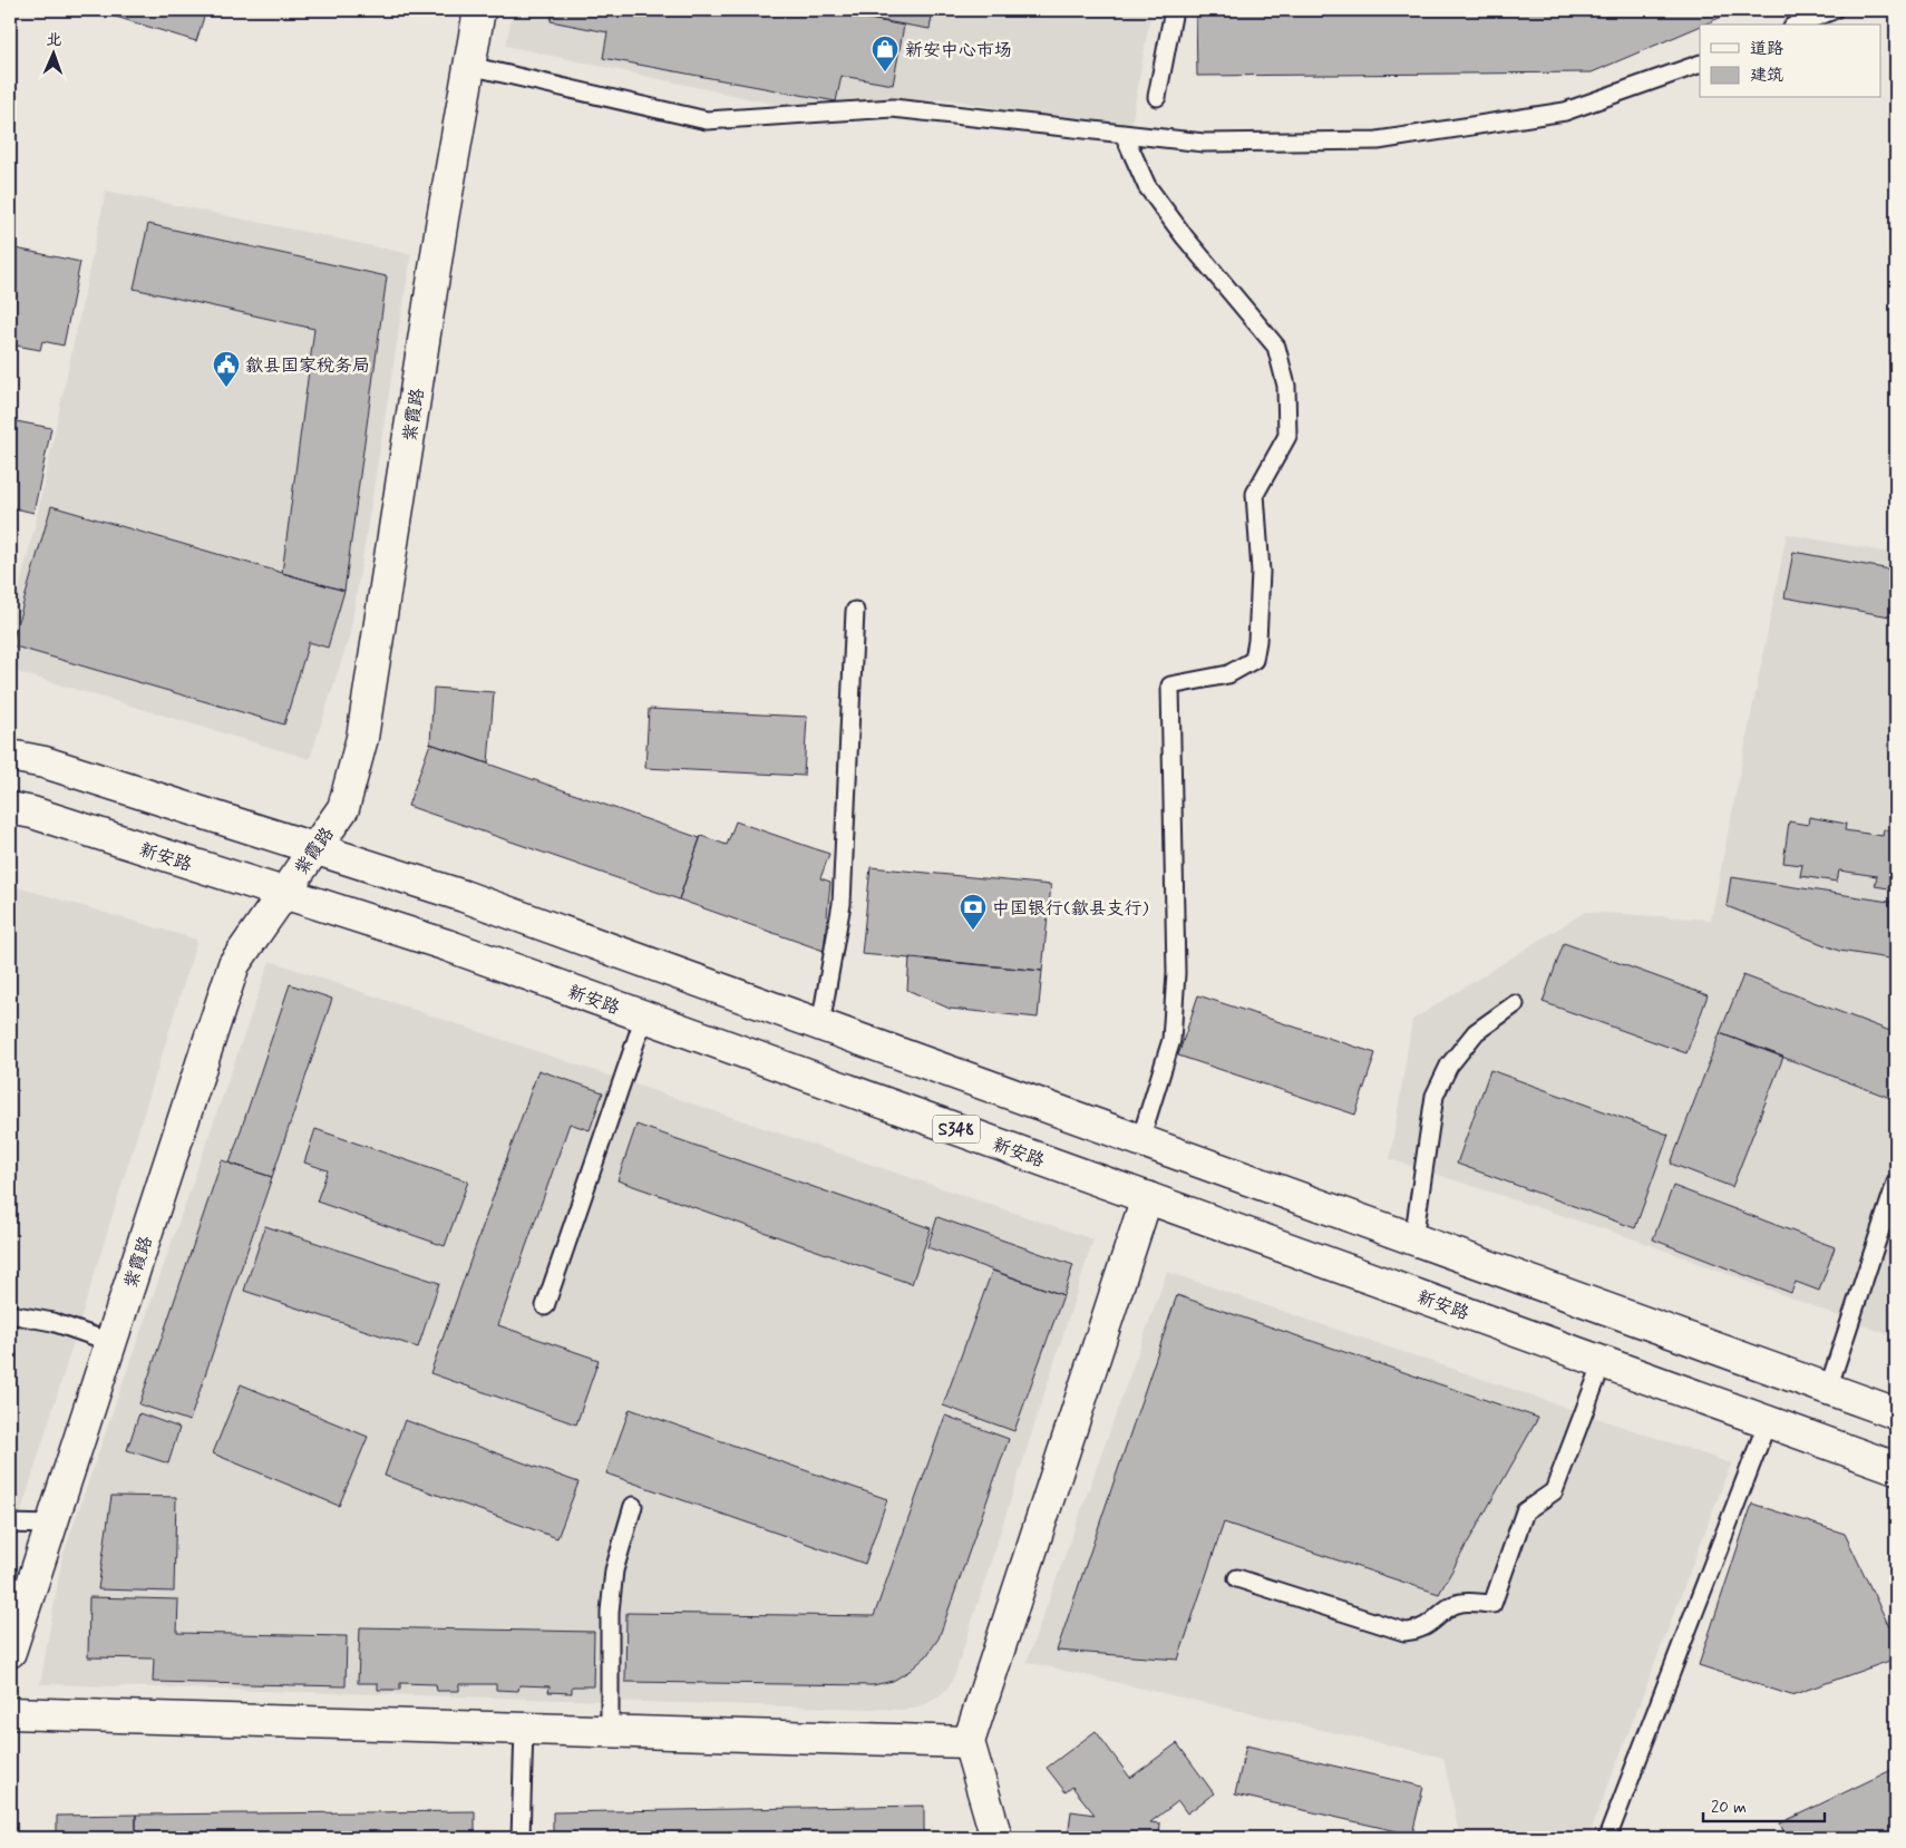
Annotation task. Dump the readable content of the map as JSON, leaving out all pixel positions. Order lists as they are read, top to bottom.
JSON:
{
  "streets": {
    "main road": ["紫霞路", "新安路", "S348"]
  },
  "crossings": [
    ["紫霞路", "新安路"]
  ],
  "places": {
    "shop": ["新安中心市场"],
    "public building": ["歙县国家税务局"],
    "bank": ["中国银行(歙县支行)"]
  },
  "legend": ["道路", "建筑"],
  "scale_bar": "20 m",
  "north": "top"
}
